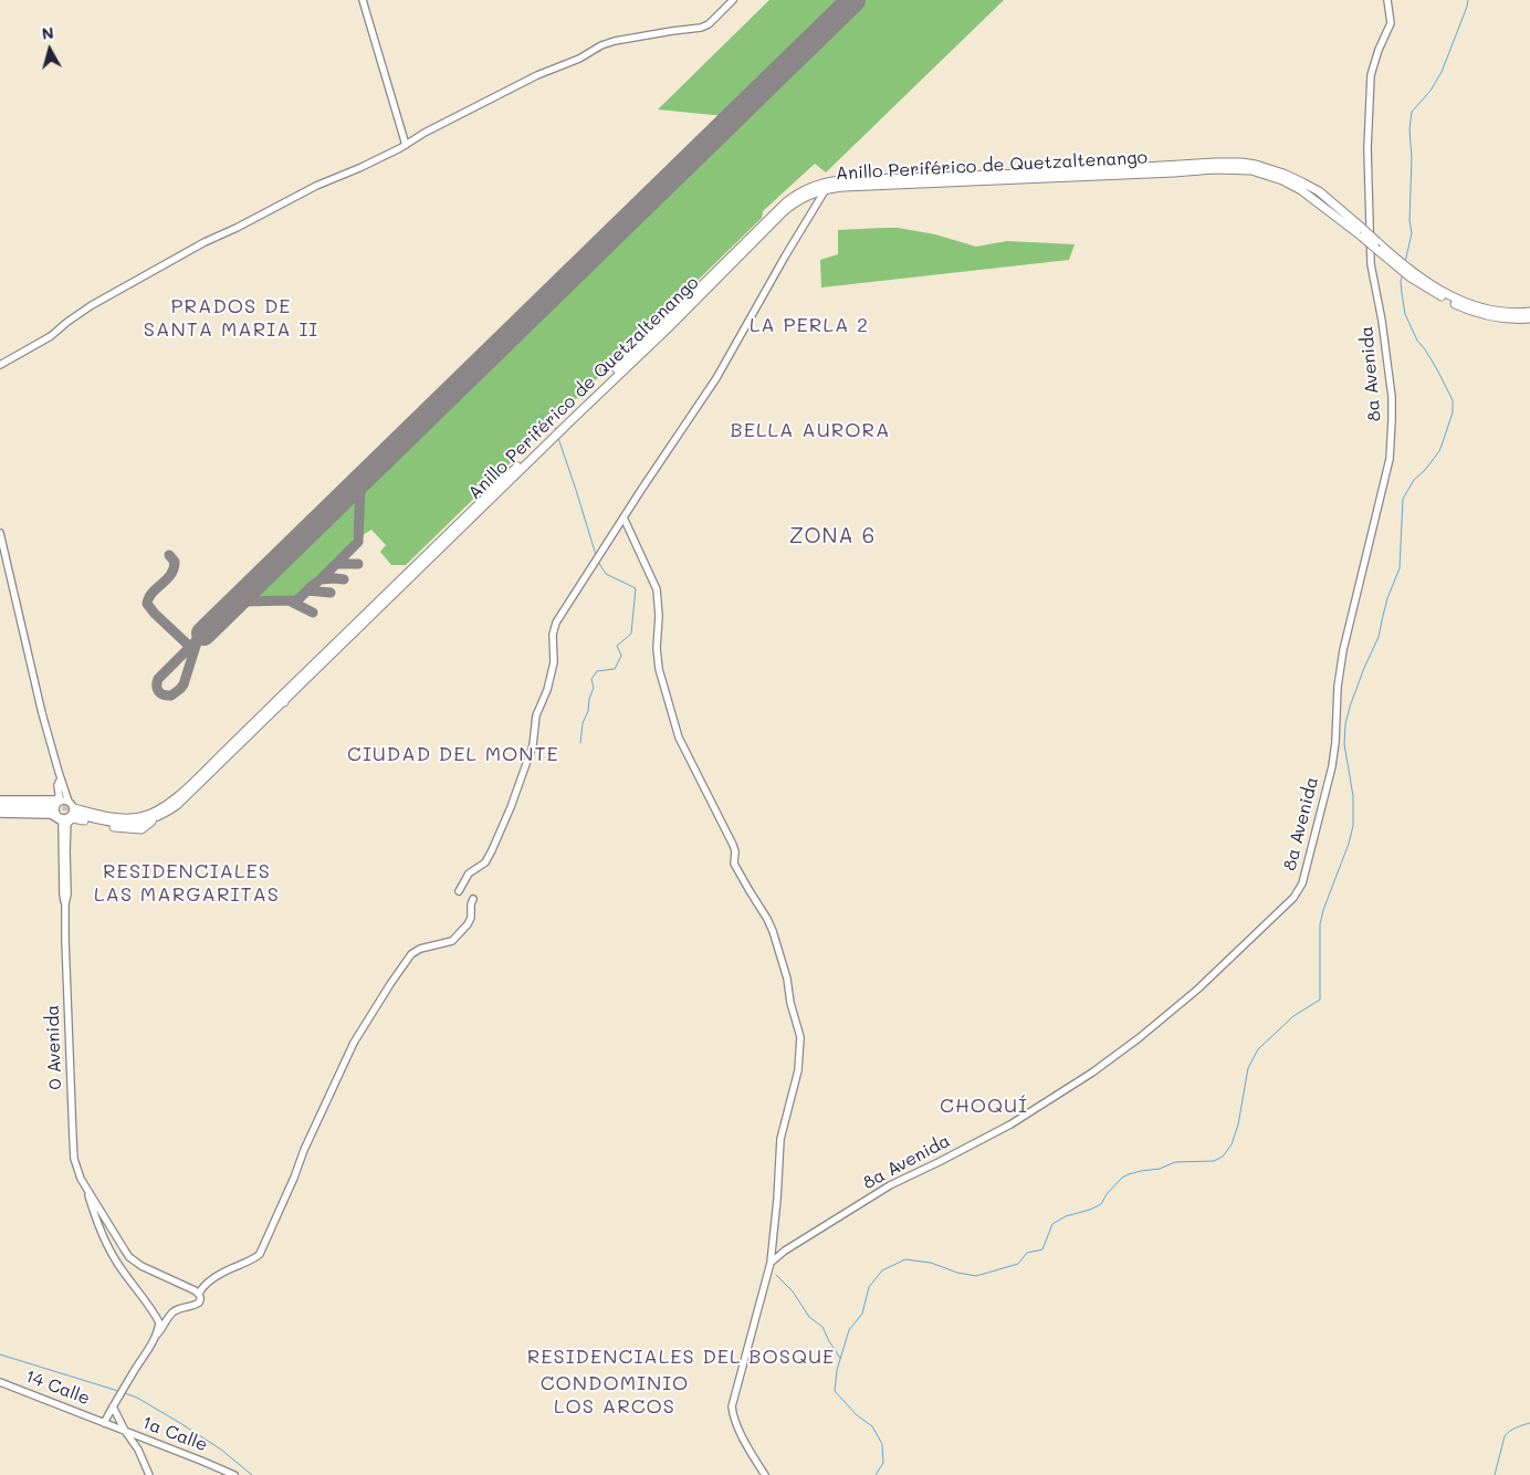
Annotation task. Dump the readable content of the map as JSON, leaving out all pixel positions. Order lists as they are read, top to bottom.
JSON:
{
  "streets": {
    "highway": ["Anillo Periférico de Quetzaltenango"],
    "street": [
      "8a Avenida",
      "0 Avenida",
      "14 Calle",
      "1a Calle"
    ]
  },
  "crossings": [
    ["Anillo Periférico de Quetzaltenango", "0 Avenida"],
    ["14 Calle", "1a Calle"]
  ],
  "districts": [
    "PRADOS DE SANTA MARIA II",
    "LA PERLA 2",
    "BELLA AURORA",
    "ZONA 6",
    "CIUDAD DEL MONTE",
    "RESIDENCIALES LAS MARGARITAS",
    "CHOQUÍ",
    "RESIDENCIALES DEL BOSQUE",
    "CONDOMINIO LOS ARCOS"
  ],
  "north": "top"
}
